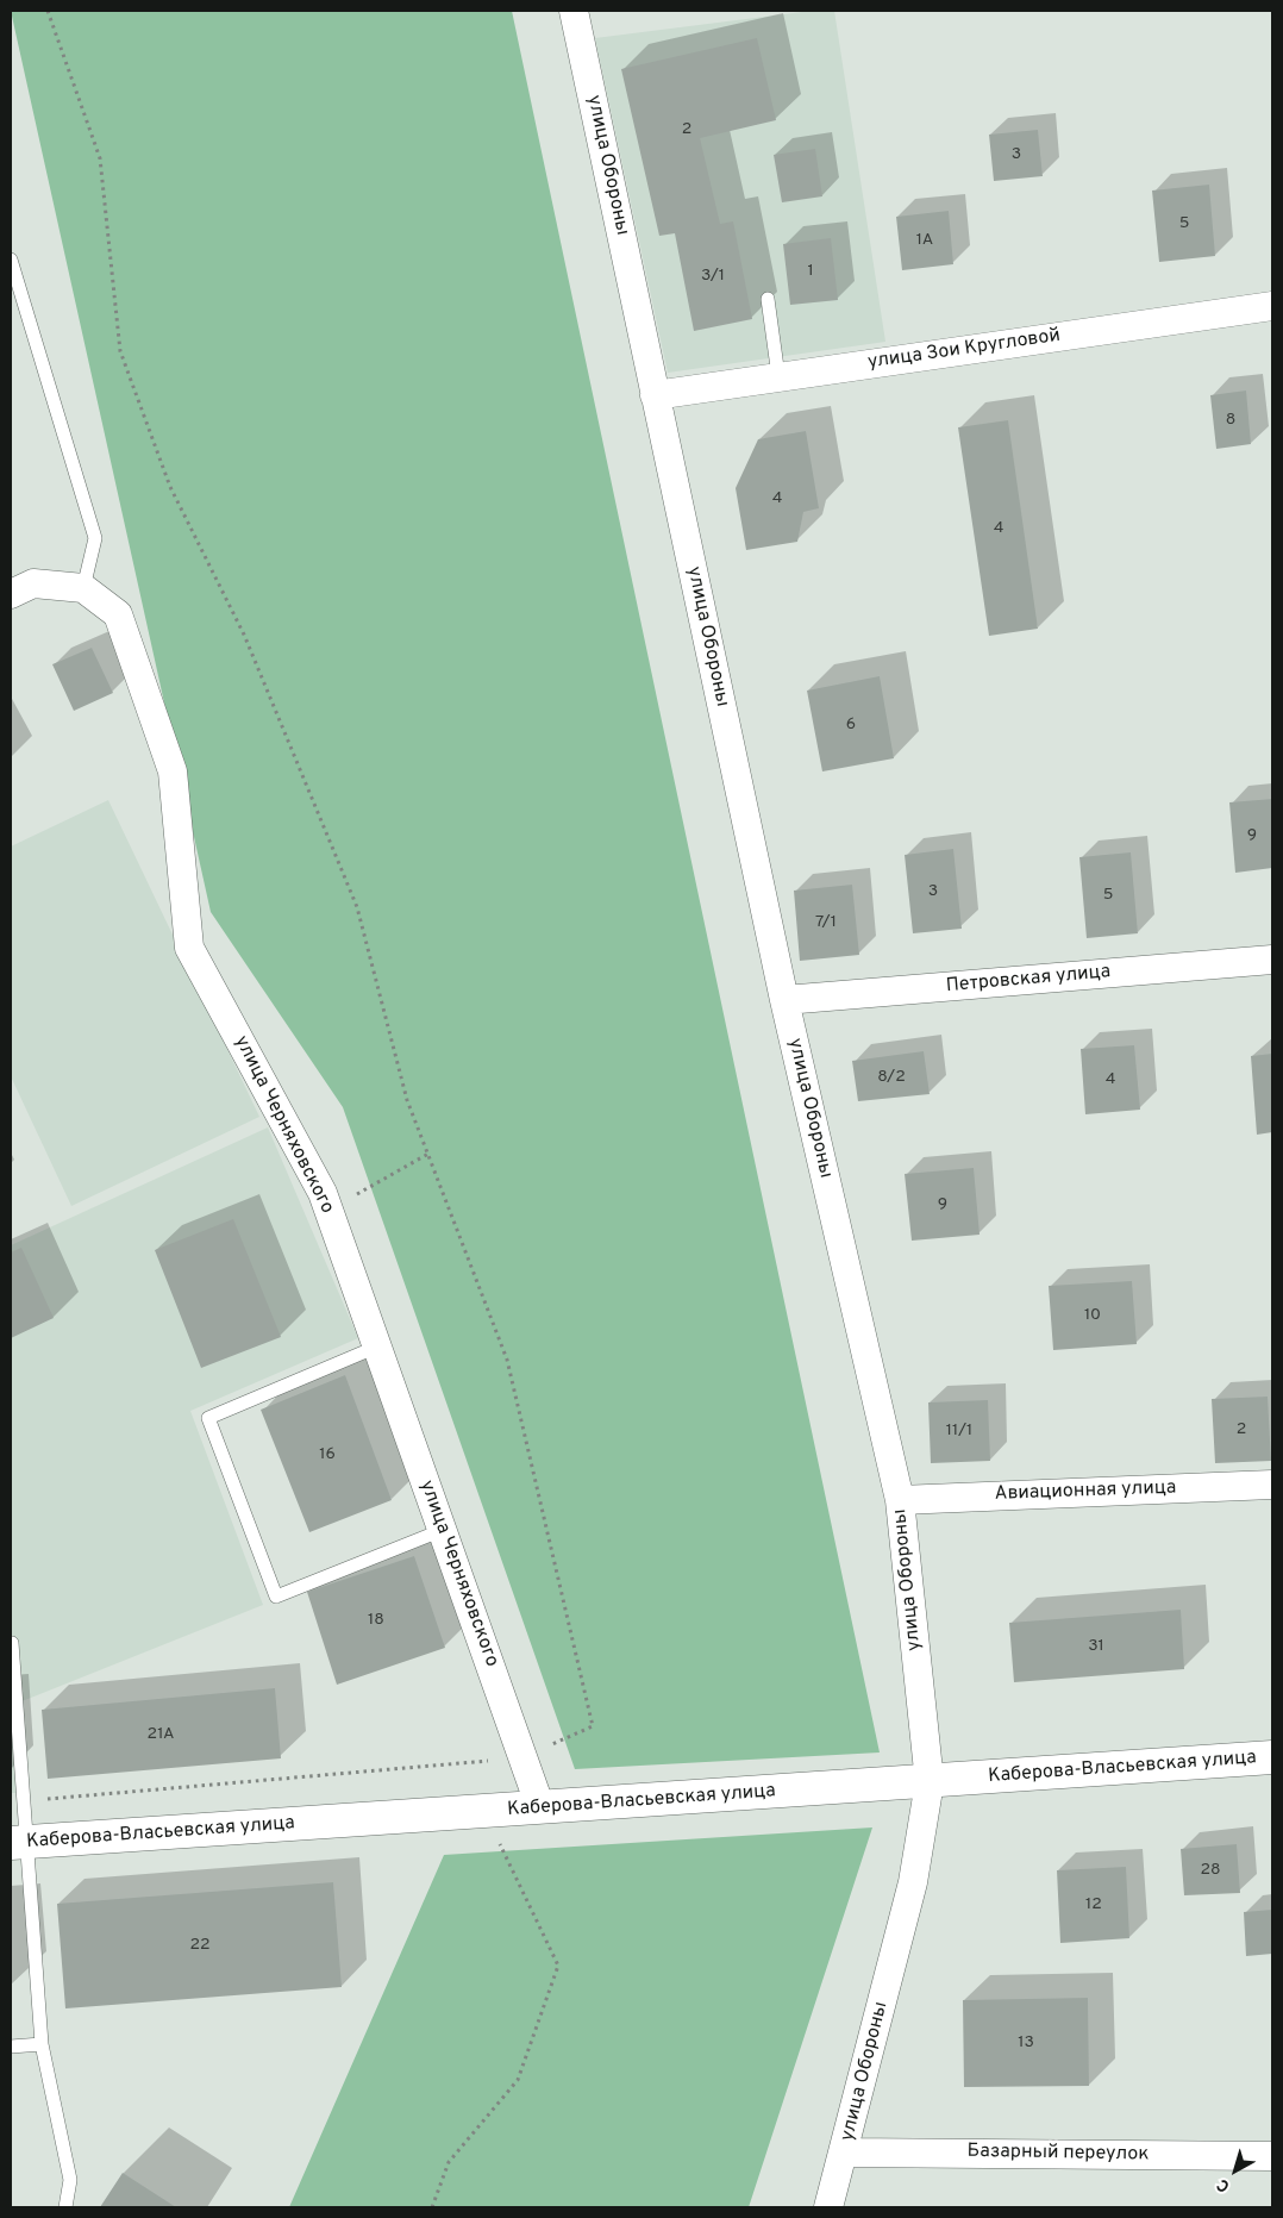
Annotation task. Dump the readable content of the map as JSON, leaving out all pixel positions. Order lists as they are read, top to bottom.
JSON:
{
  "streets": {
    "main road": ["Каберова-Власьевская улица"],
    "street": [
      "улица Обороны",
      "улица Зои Кругловой",
      "Петровская улица",
      "улица Черняховского",
      "Авиационная улица",
      "Базарный переулок"
    ]
  },
  "crossings": [
    ["улица Обороны", "улица Зои Кругловой"],
    ["улица Обороны", "Петровская улица"],
    ["улица Обороны", "Авиационная улица"],
    ["улица Обороны", "Каберова-Власьевская улица"],
    ["улица Обороны", "Базарный переулок"],
    ["улица Черняховского", "Каберова-Власьевская улица"]
  ],
  "house_numbers": [
    "2",
    "3",
    "5",
    "1А",
    "1",
    "3/1",
    "8",
    "4",
    "4",
    "6",
    "9",
    "3",
    "5",
    "7/1",
    "8/2",
    "4",
    "9",
    "10",
    "2",
    "11/1",
    "16",
    "18",
    "31",
    "21А",
    "28",
    "12",
    "22",
    "13"
  ],
  "north": "bottom left"
}
